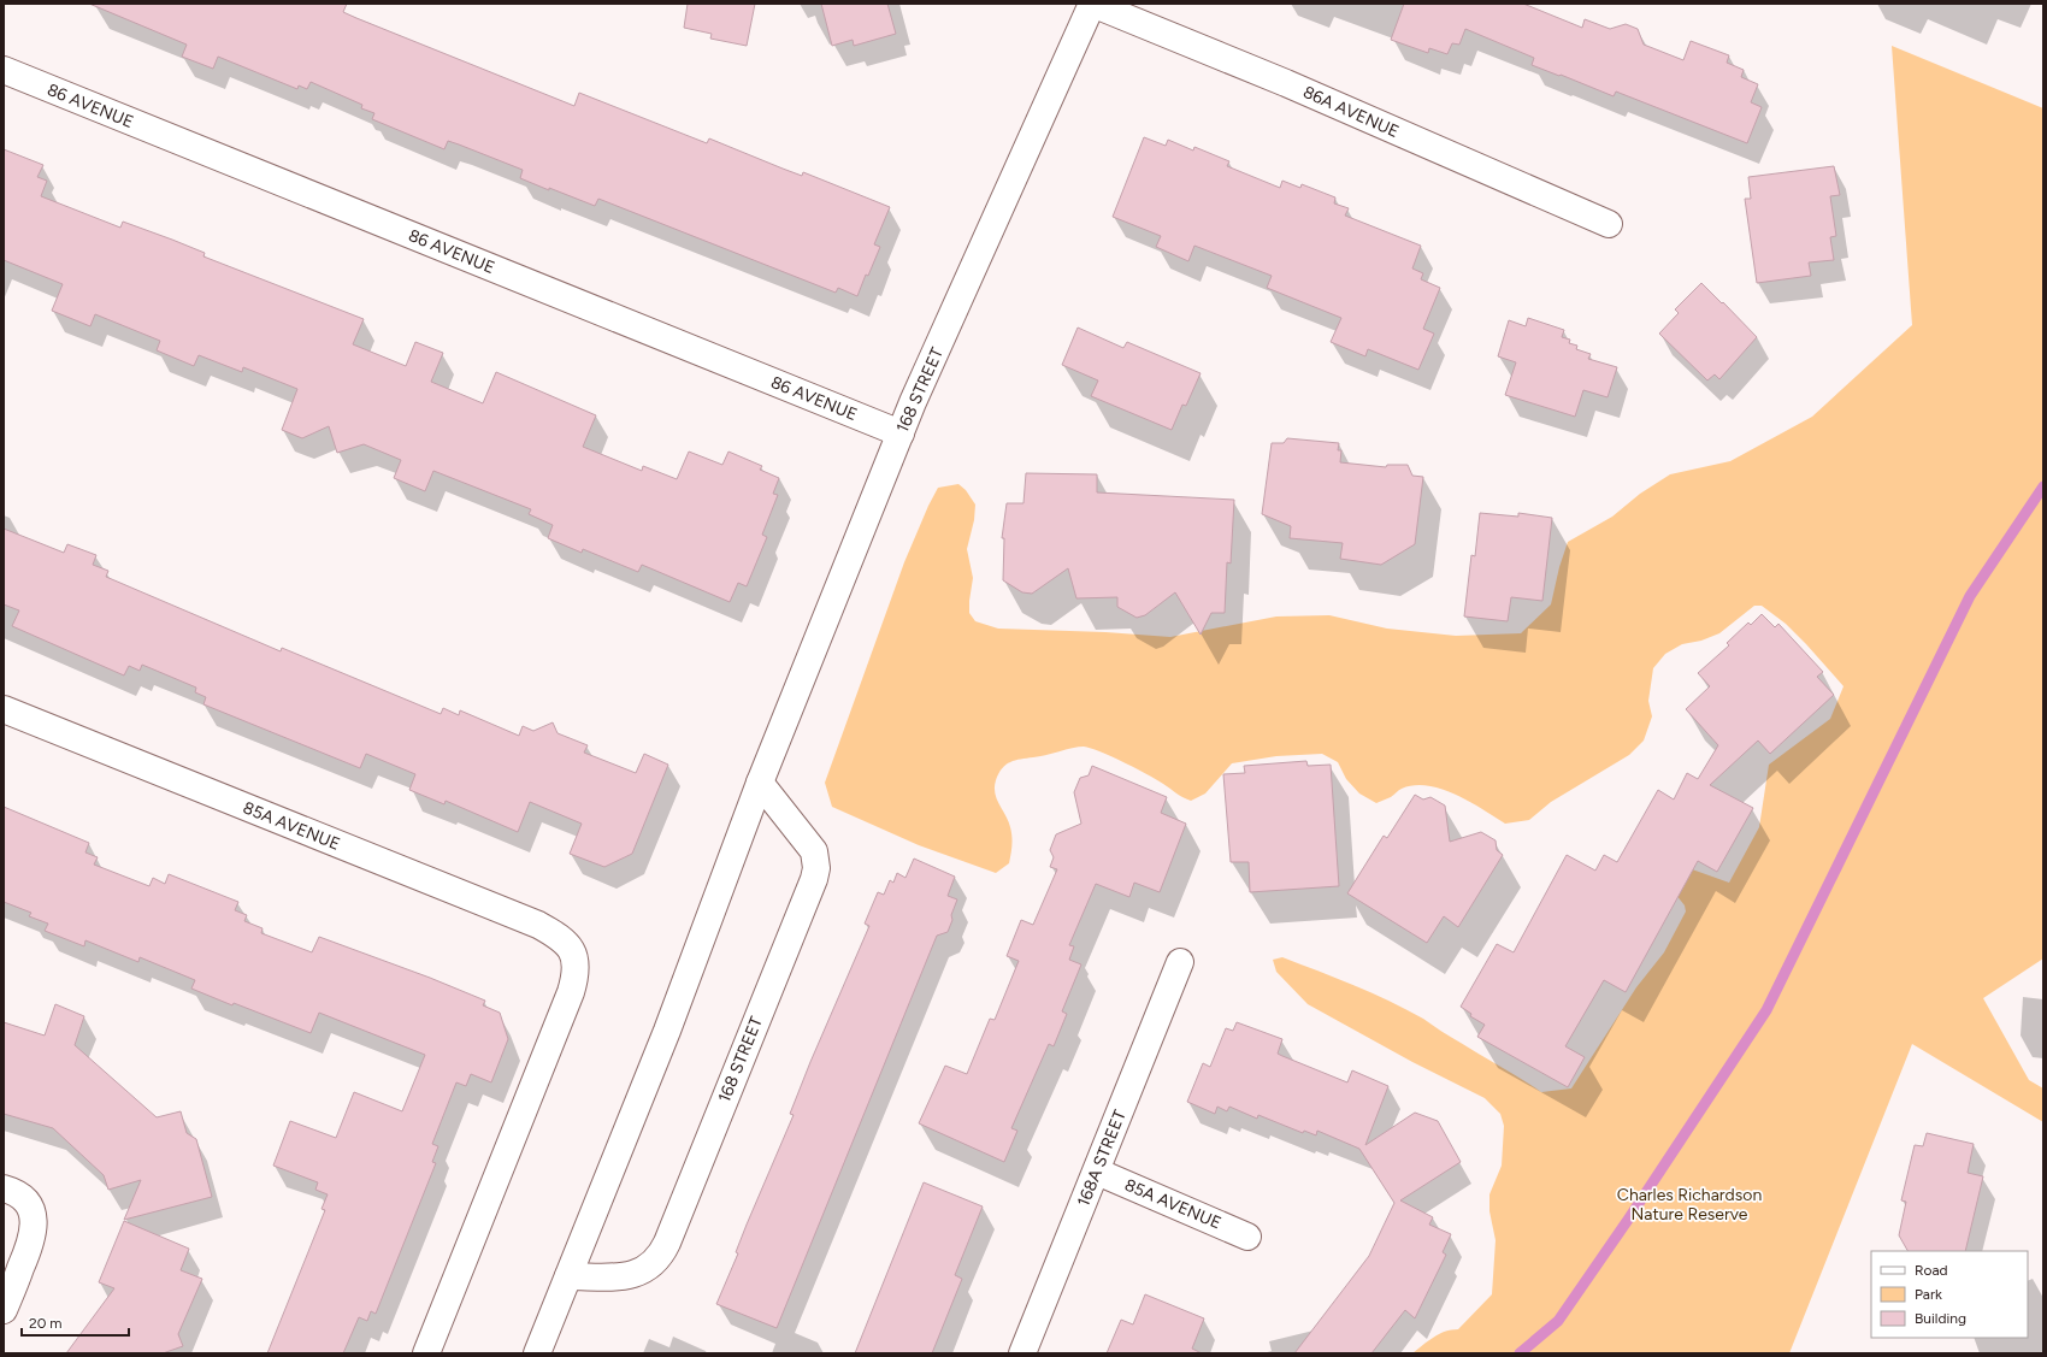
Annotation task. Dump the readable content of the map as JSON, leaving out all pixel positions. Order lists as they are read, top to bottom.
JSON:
{
  "streets": {
    "street": [
      "86 AVENUE",
      "86A AVENUE",
      "168 STREET",
      "85A AVENUE",
      "168A STREET"
    ]
  },
  "crossings": [
    ["86 AVENUE", "168 STREET"],
    ["86A AVENUE", "168 STREET"],
    ["85A AVENUE", "168A STREET"]
  ],
  "parks": ["Charles Richardson Nature Reserve"],
  "legend": ["Road", "Park", "Building"],
  "scale_bar": "20 m"
}
